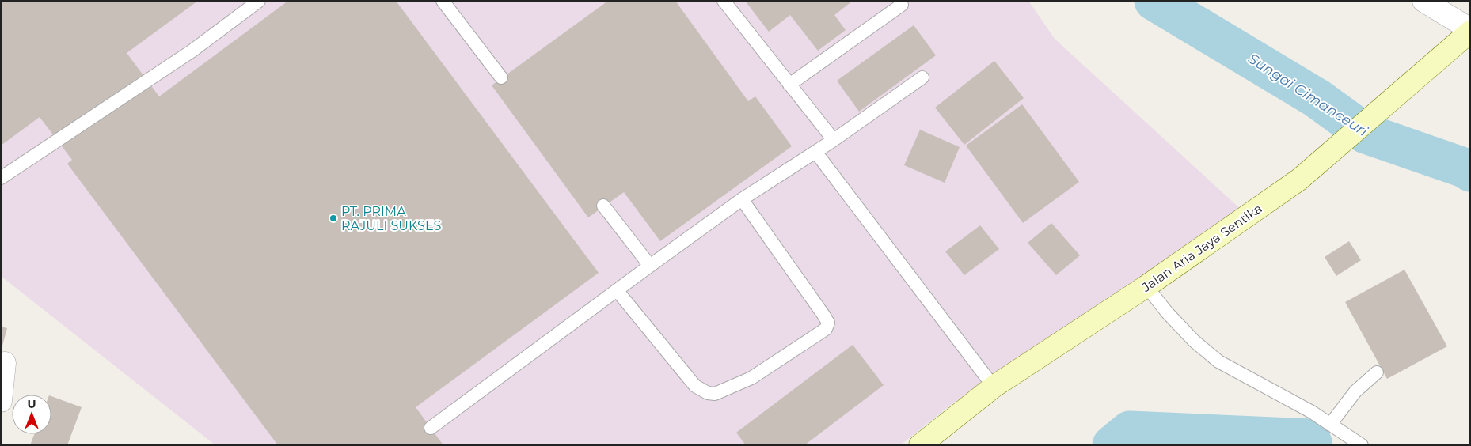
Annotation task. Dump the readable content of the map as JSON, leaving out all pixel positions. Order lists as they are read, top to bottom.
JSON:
{
  "streets": {
    "street": ["Jalan Aria Jaya Sentika"]
  },
  "water": ["Sungai Cimanceuri"],
  "places": ["PT. PRIMA RAJULI SUKSES"],
  "north": "top"
}
